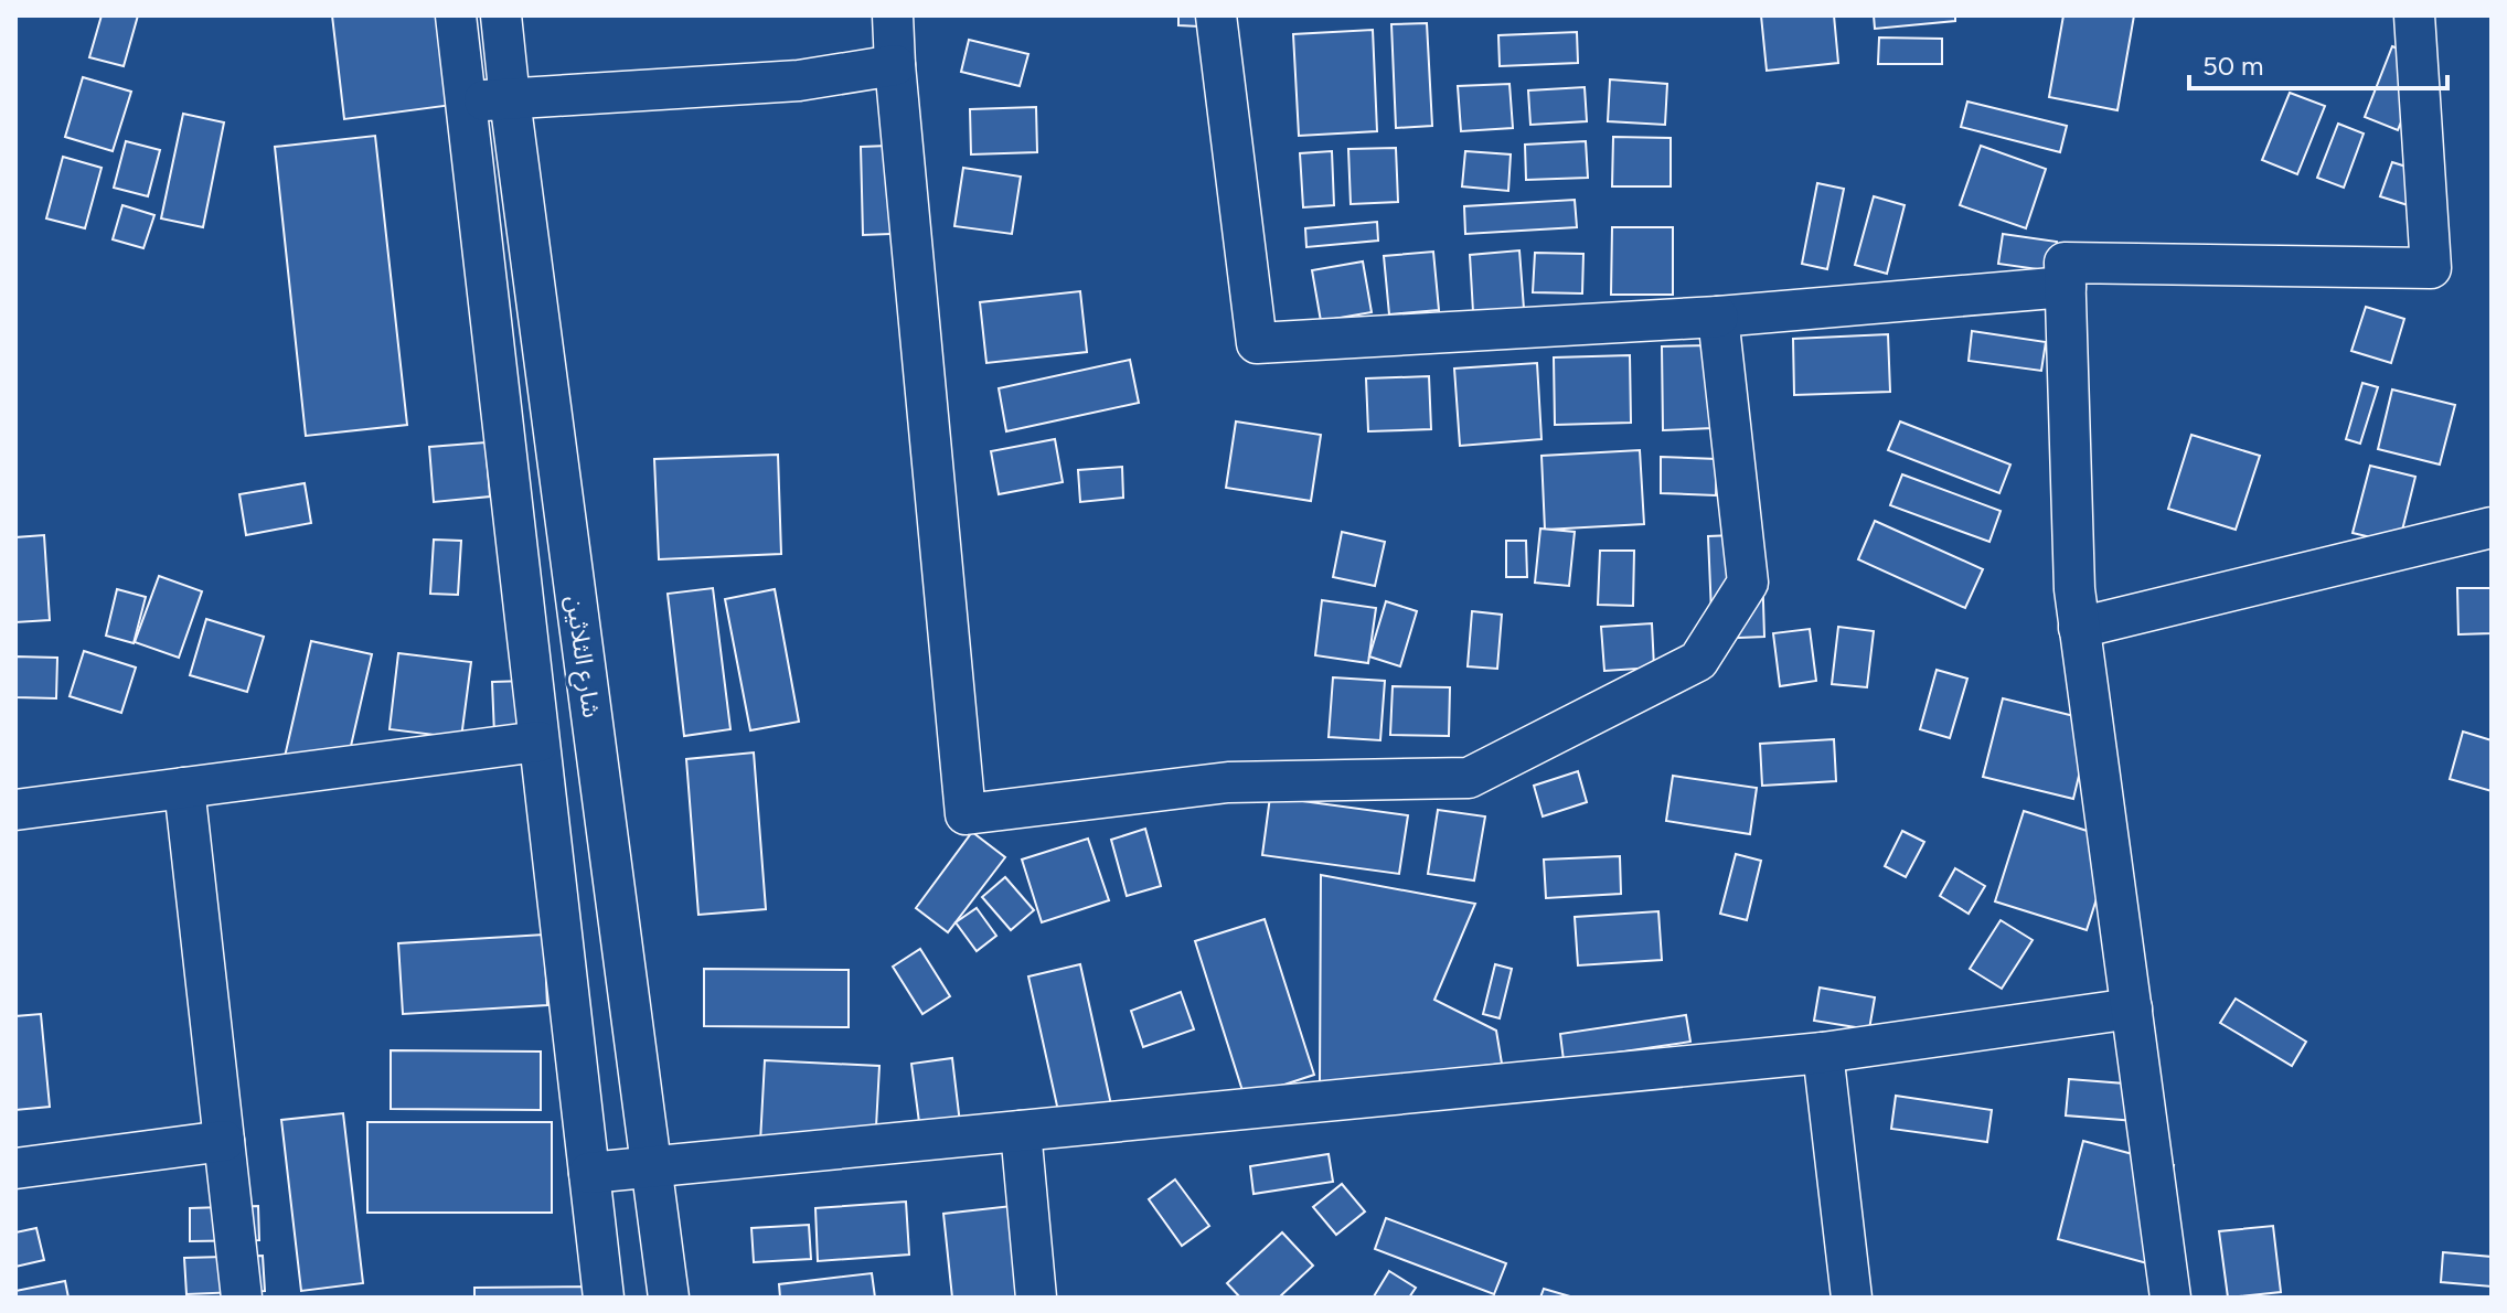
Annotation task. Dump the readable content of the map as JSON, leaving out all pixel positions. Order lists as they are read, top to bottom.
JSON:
{
  "streets": {
    "street": ["شارع الثلاثين"]
  },
  "scale_bar": "50 m"
}
